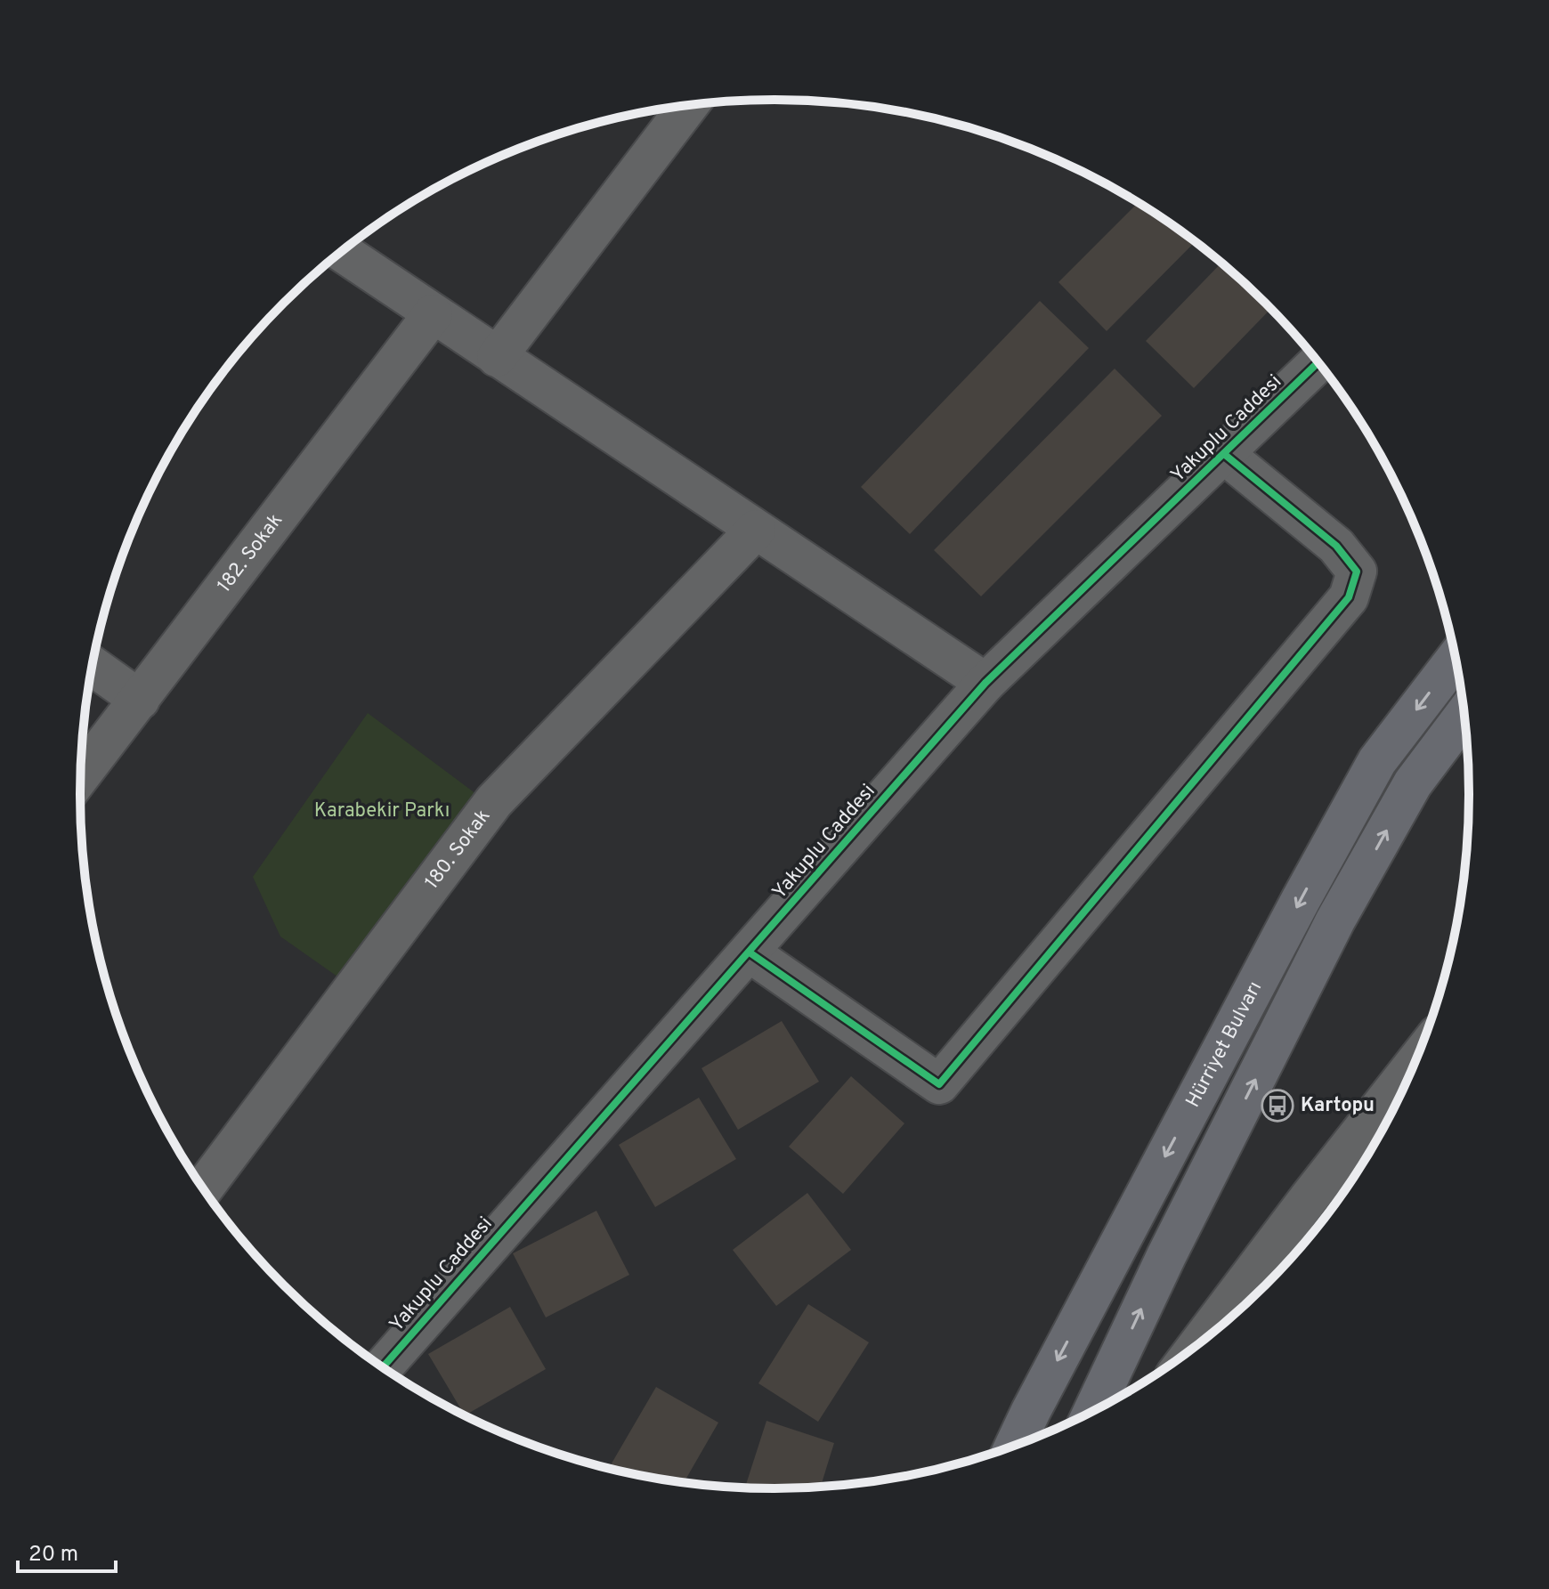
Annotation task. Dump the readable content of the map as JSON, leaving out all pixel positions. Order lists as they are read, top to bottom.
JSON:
{
  "streets": {
    "main road": ["Hürriyet Bulvarı"],
    "street": ["Yakuplu Caddesi", "182. Sokak", "180. Sokak"]
  },
  "parks": ["Karabekir Parkı"],
  "places": {
    "bus stop": ["Kartopu"]
  },
  "scale_bar": "20 m"
}
